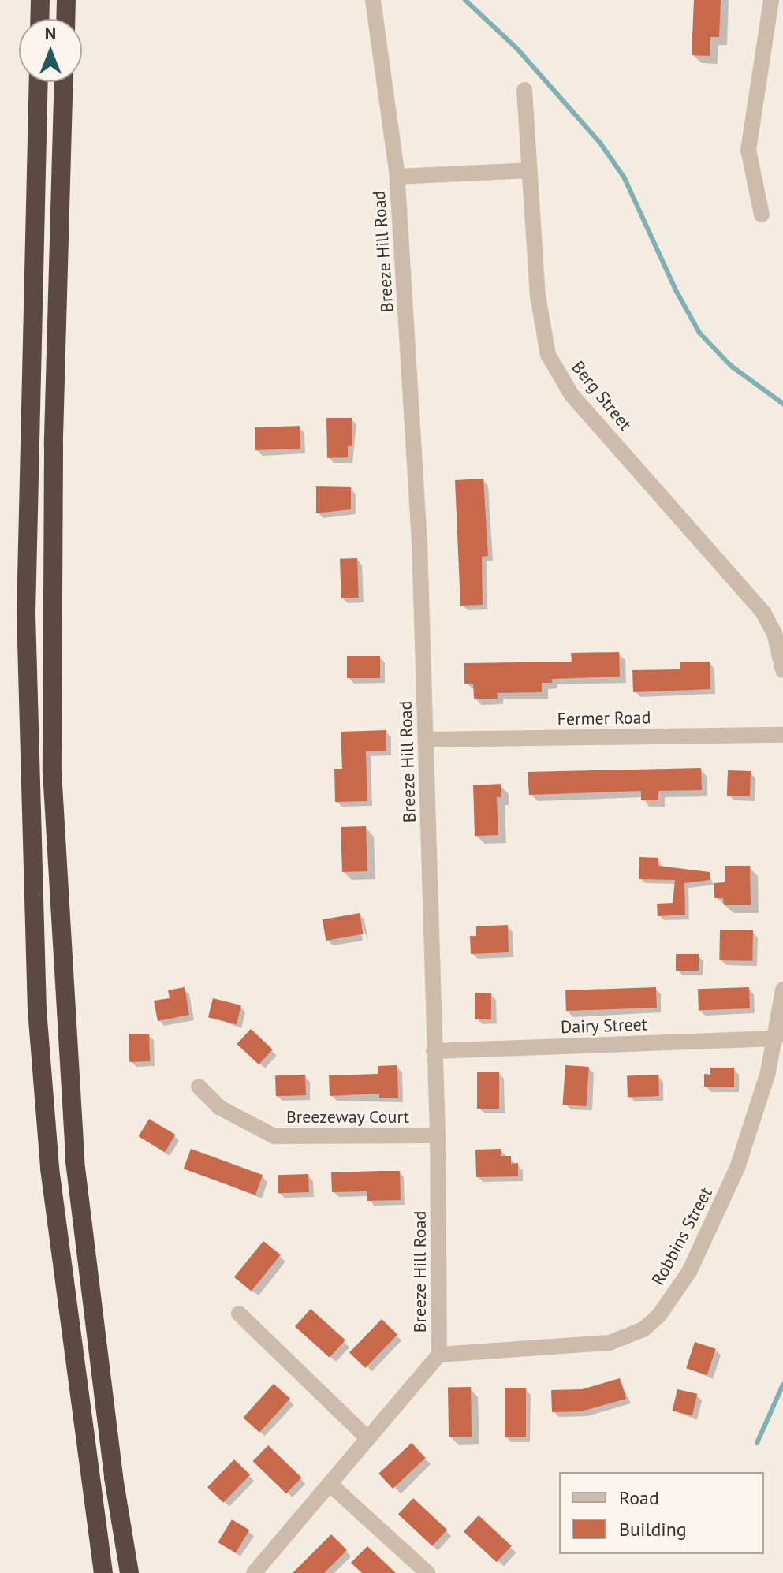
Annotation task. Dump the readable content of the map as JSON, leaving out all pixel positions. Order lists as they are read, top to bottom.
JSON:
{
  "streets": {
    "street": [
      "Breeze Hill Road",
      "Berg Street",
      "Fermer Road",
      "Dairy Street",
      "Breezeway Court",
      "Robbins Street"
    ]
  },
  "crossings": [
    ["Breeze Hill Road", "Fermer Road"],
    ["Breeze Hill Road", "Dairy Street"],
    ["Breeze Hill Road", "Breezeway Court"],
    ["Breeze Hill Road", "Robbins Street"],
    ["Dairy Street", "Robbins Street"]
  ],
  "legend": ["Road", "Building"],
  "north": "top"
}
